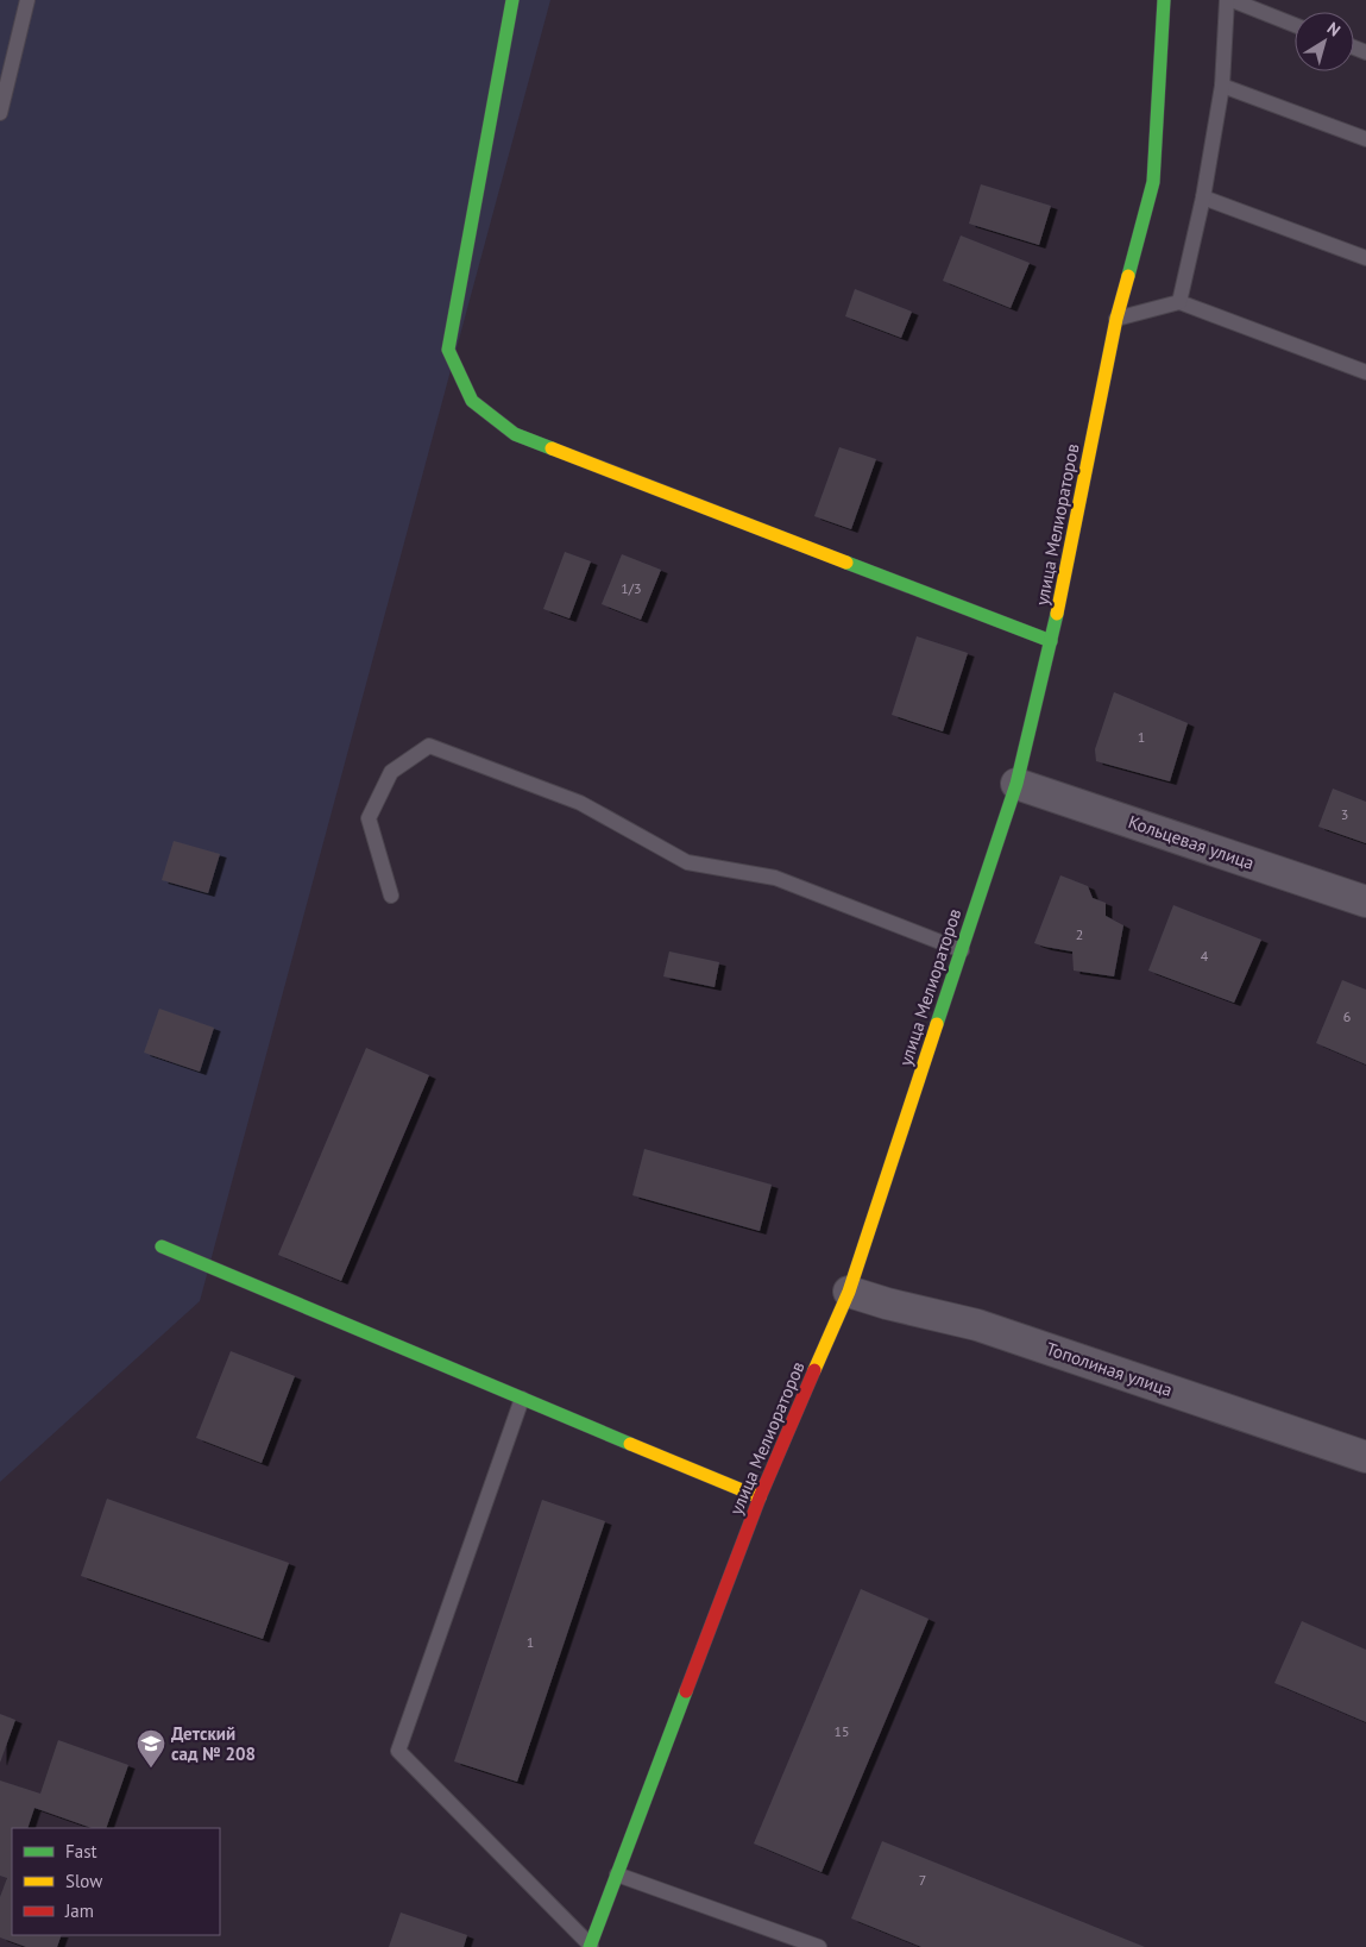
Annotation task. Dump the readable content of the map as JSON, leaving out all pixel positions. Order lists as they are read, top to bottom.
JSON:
{
  "streets": {
    "street": ["улица Мелиораторов", "Кольцевая улица", "Тополиная улица"]
  },
  "crossings": [
    ["улица Мелиораторов", "Кольцевая улица"],
    ["улица Мелиораторов", "Тополиная улица"]
  ],
  "places": {
    "school or university": ["Детский сад № 208"]
  },
  "house_numbers": [
    "1/3",
    "1",
    "3",
    "2",
    "4",
    "6",
    "1",
    "15",
    "7"
  ],
  "legend": ["Fast", "Slow", "Jam"],
  "north": "top right"
}
